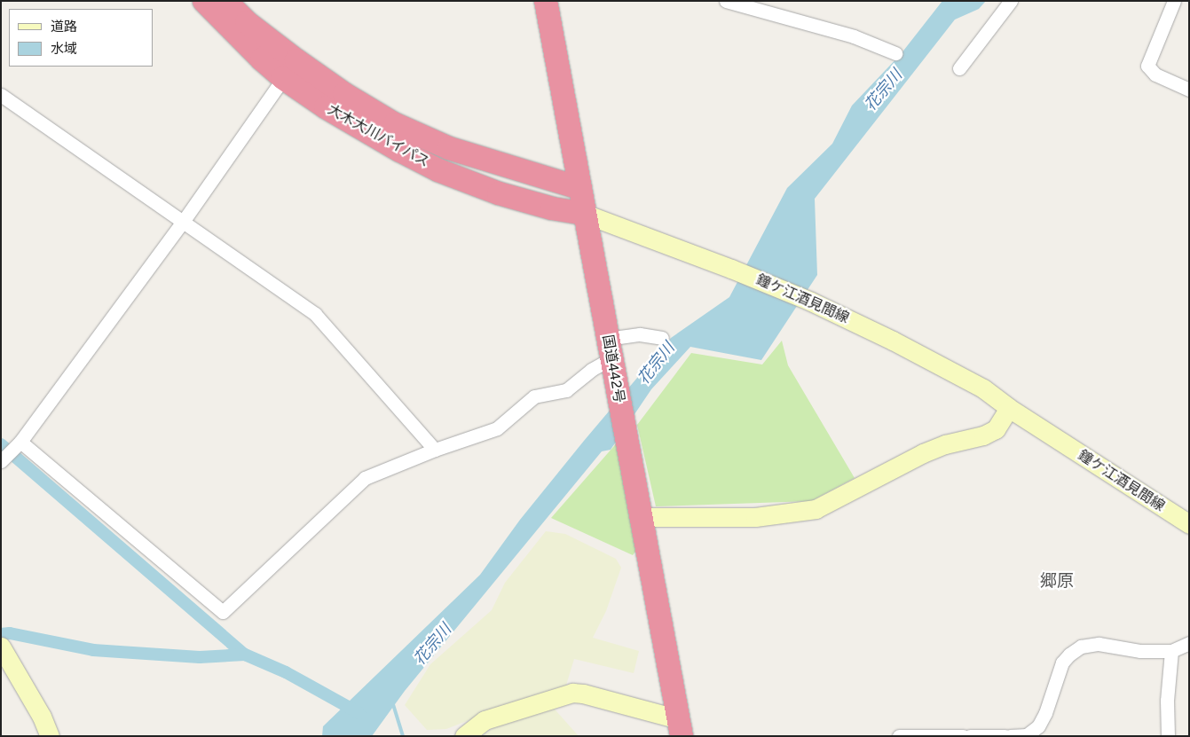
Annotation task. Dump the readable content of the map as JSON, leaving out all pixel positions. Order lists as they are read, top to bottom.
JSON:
{
  "streets": {
    "highway": ["大木大川バイパス", "国道442号"],
    "main road": ["鐘ケ江酒見間線"]
  },
  "crossings": [
    ["大木大川バイパス", "鐘ケ江酒見間線"],
    ["大木大川バイパス", "国道442号"],
    ["鐘ケ江酒見間線", "国道442号"]
  ],
  "districts": ["郷原"],
  "water": ["花宗川"],
  "legend": ["道路", "水域"]
}
